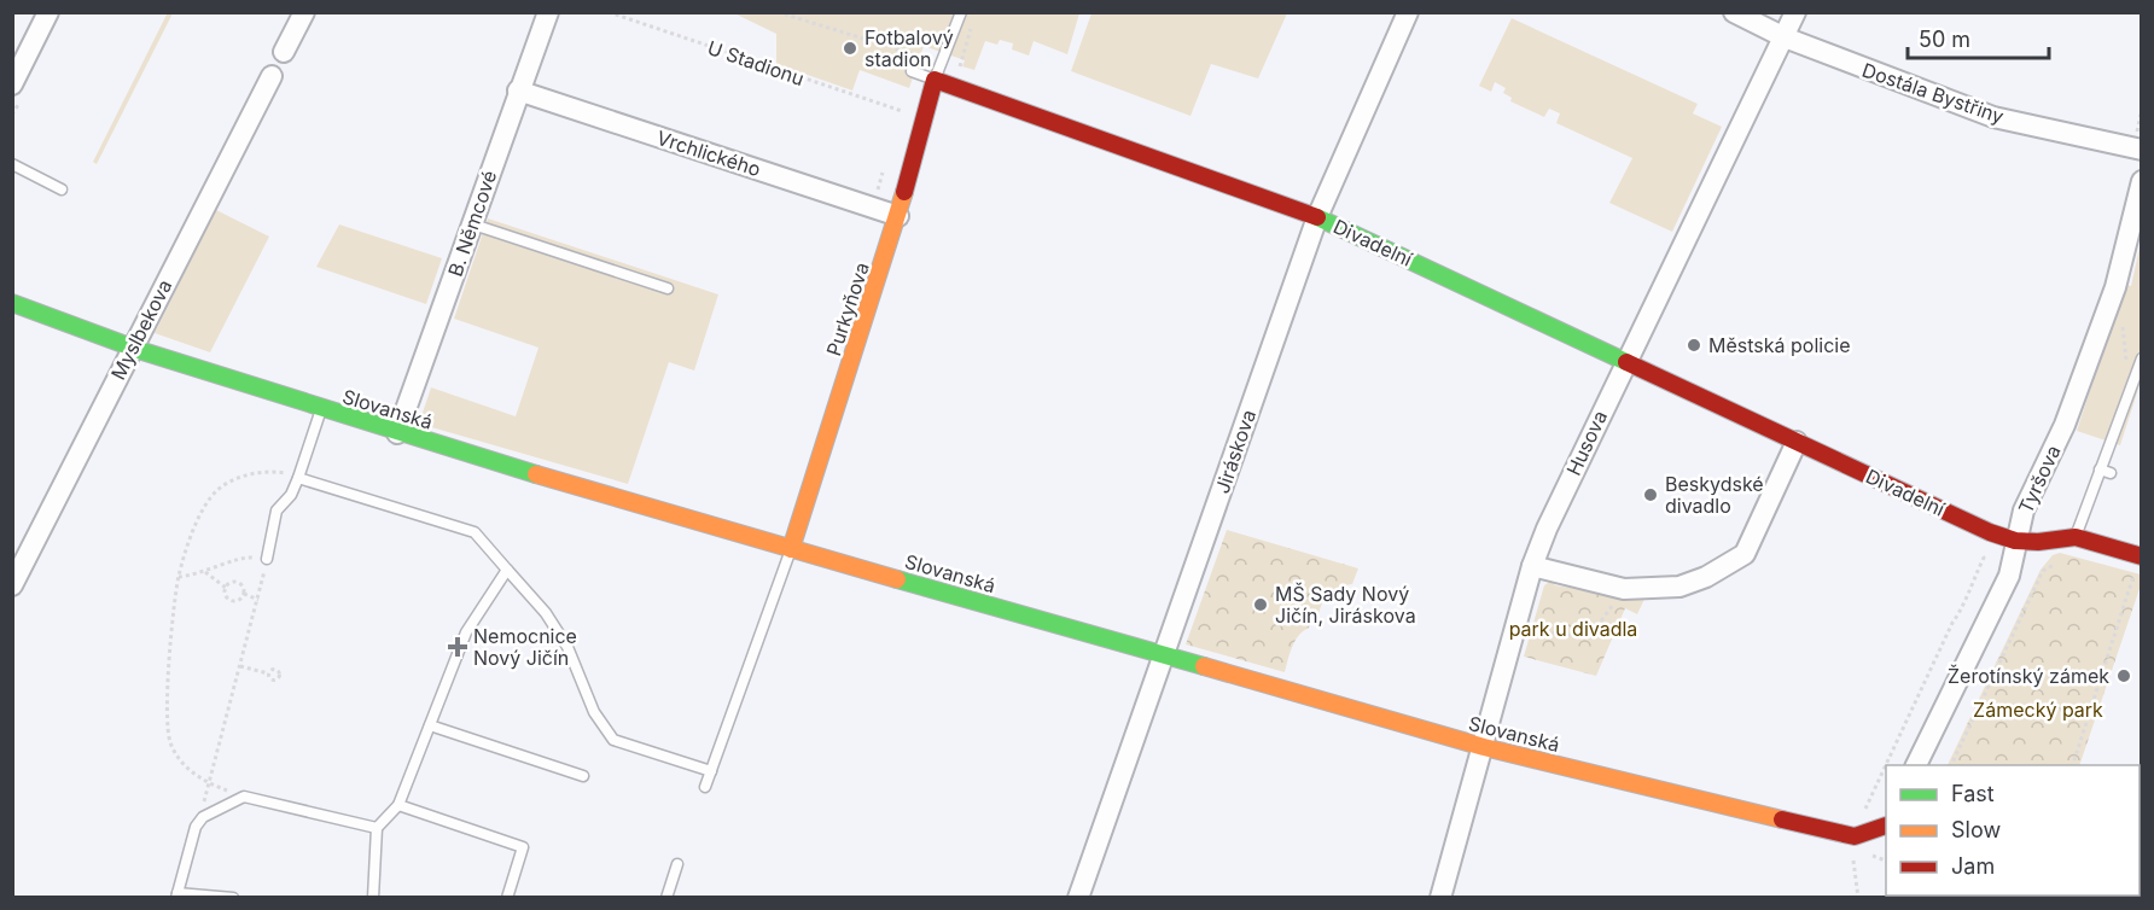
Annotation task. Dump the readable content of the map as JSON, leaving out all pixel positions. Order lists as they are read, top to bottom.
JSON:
{
  "streets": {
    "street": [
      "Dostála Bystřiny",
      "Vrchlického",
      "B. Němcové",
      "Divadelní",
      "Purkyňova",
      "Myslbekova",
      "Slovanská",
      "Husova",
      "Jiráskova",
      "Tyršova"
    ],
    "path": ["U Stadionu"]
  },
  "crossings": [
    ["Dostála Bystřiny", "Husova"],
    ["Vrchlického", "B. Němcové"],
    ["Vrchlického", "Purkyňova"],
    ["B. Němcové", "Slovanská"],
    ["Divadelní", "Purkyňova"],
    ["Divadelní", "Husova"],
    ["Divadelní", "Jiráskova"],
    ["Divadelní", "Tyršova"],
    ["Purkyňova", "Slovanská"],
    ["Myslbekova", "Slovanská"],
    ["Slovanská", "Husova"],
    ["Slovanská", "Jiráskova"]
  ],
  "parks": ["park u divadla", "Zámecký park"],
  "places": {
    "other": [
      "Fotbalový stadion",
      "Městská policie",
      "Beskydské divadlo",
      "MŠ Sady Nový Jičín, Jiráskova",
      "Žerotínský zámek"
    ],
    "health": ["Nemocnice Nový Jičín"]
  },
  "legend": ["Fast", "Slow", "Jam"],
  "scale_bar": "50 m"
}
